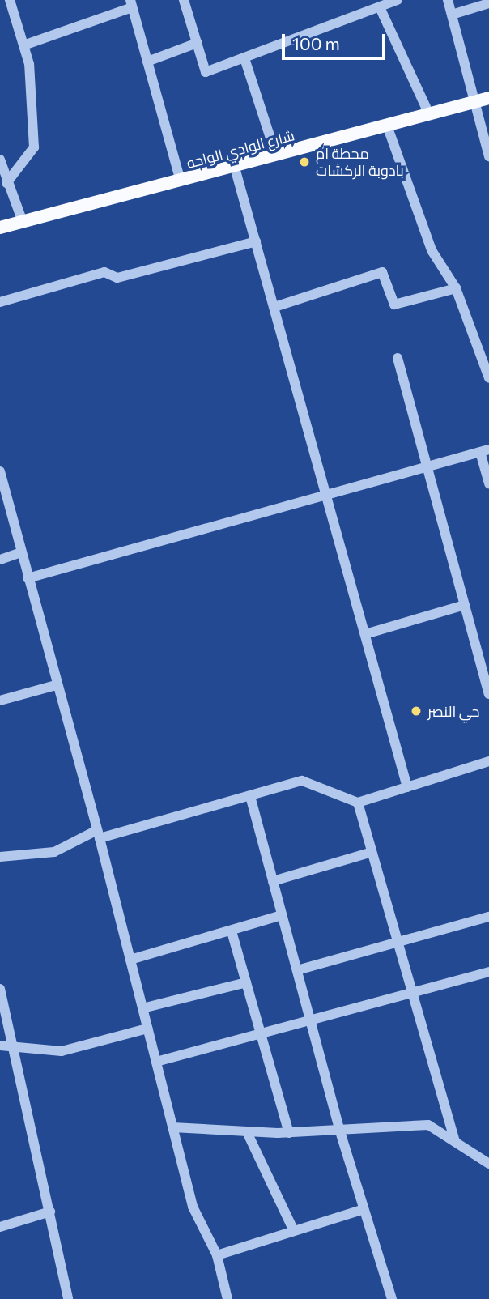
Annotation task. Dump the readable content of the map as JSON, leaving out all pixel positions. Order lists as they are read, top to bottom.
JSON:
{
  "streets": {
    "main road": ["شارع الوادي الواحه"]
  },
  "places": ["محطة ام بادوبة الركشات", "حي النصر"],
  "scale_bar": "100 m"
}
